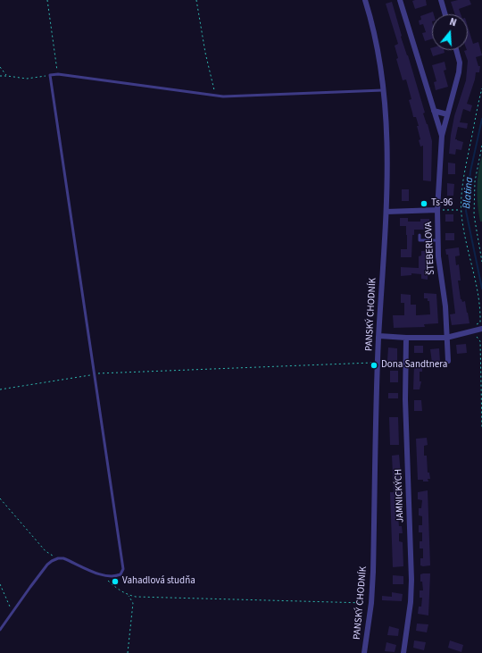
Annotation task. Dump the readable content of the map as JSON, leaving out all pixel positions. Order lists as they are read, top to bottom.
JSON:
{
  "streets": {
    "street": ["ŠTEBERLOVA", "PANSKÝ CHODNÍK", "JAMNICKÝCH"]
  },
  "water": ["Blatina"],
  "places": ["Ts-96", "Dona Sandtnera", "Vahadlová studňa"],
  "north": "top"
}
